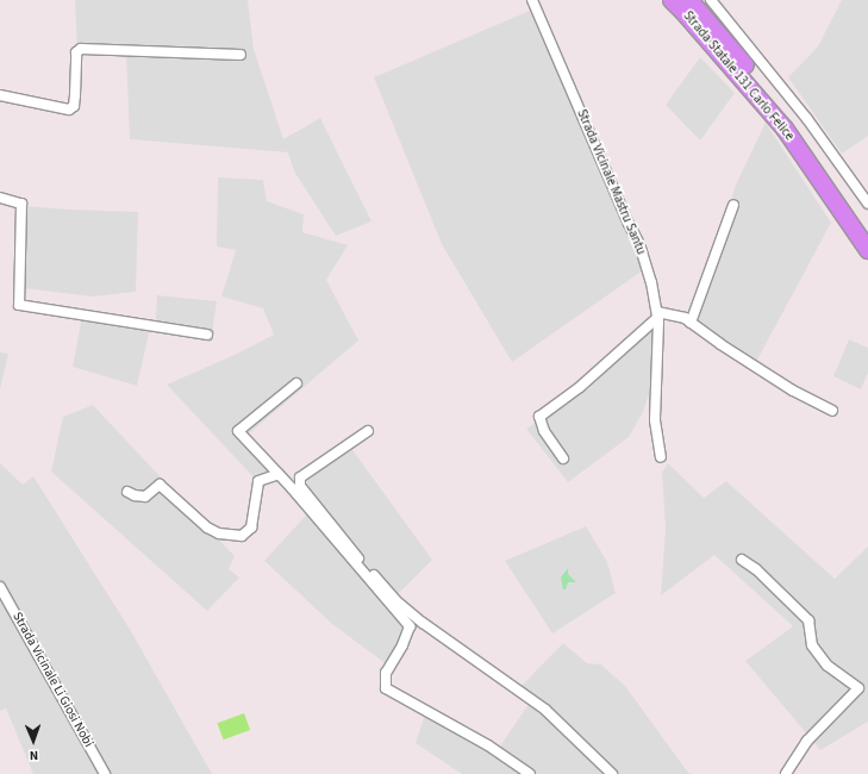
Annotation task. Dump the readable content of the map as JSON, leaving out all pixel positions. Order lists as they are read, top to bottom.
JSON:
{
  "streets": {
    "highway": ["Strada Statale 131 Carlo Felice"],
    "street": ["Strada Vicinale Mastru Santu", "Strada Vicinale Li Giosi Nobi"]
  },
  "north": "bottom"
}
